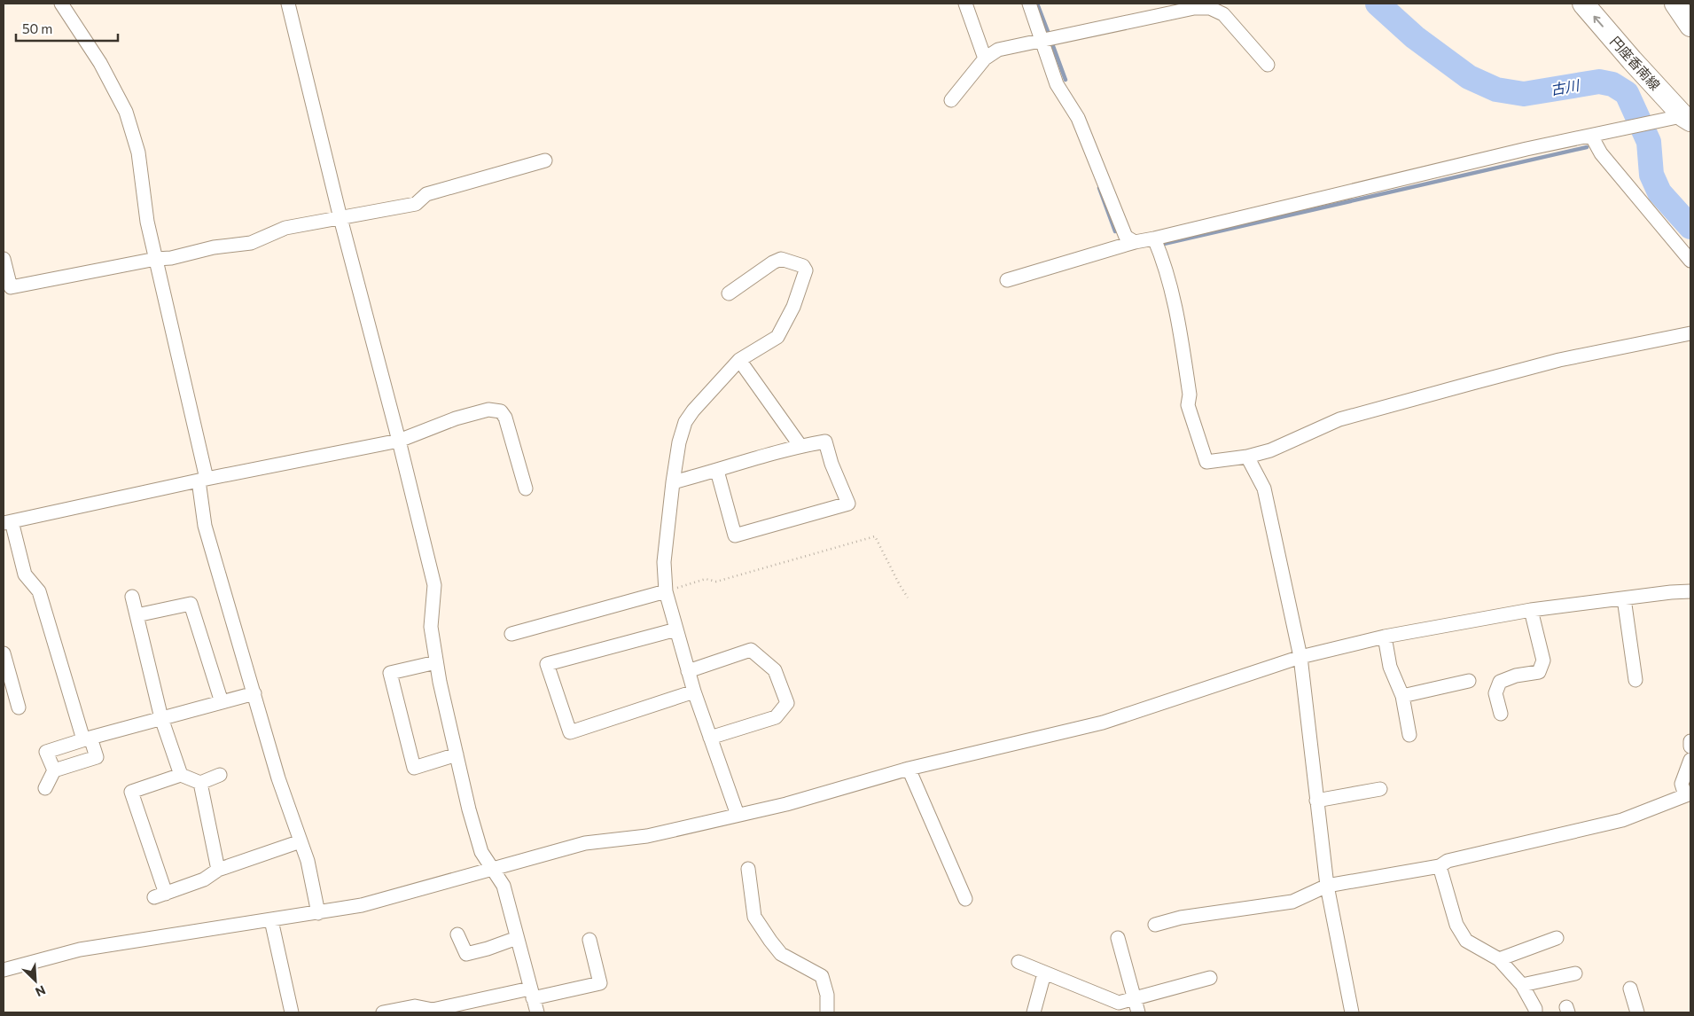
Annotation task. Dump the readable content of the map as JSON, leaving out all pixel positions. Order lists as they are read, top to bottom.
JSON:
{
  "streets": {
    "main road": ["円座香南線"]
  },
  "one_way": ["円座香南線"],
  "water": ["古川"],
  "scale_bar": "50 m",
  "north": "bottom right"
}
